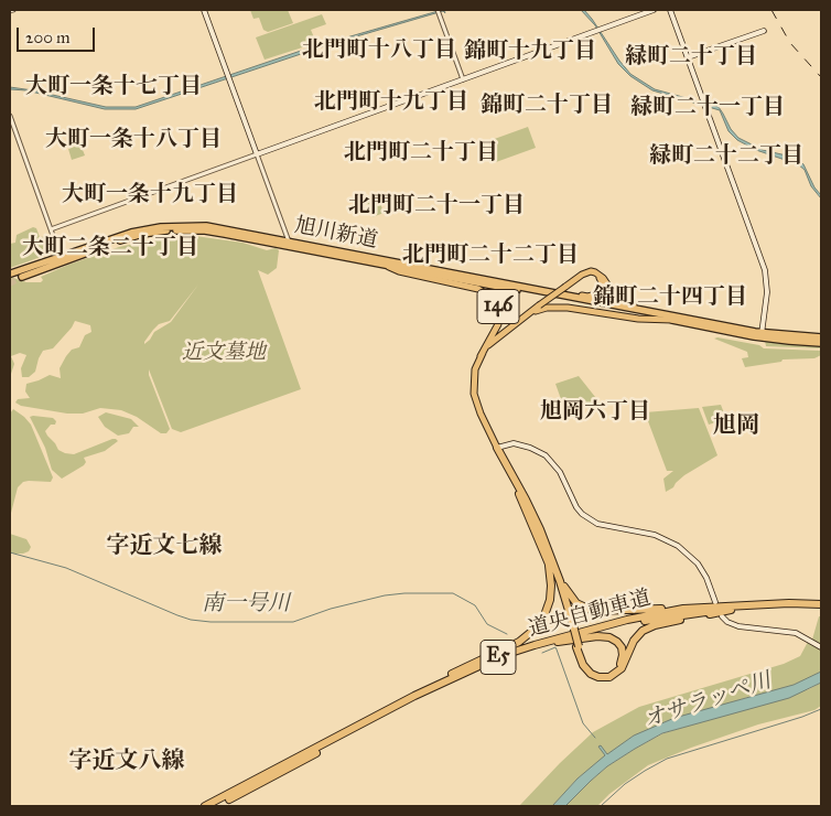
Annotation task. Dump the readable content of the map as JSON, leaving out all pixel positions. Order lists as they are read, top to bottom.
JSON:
{
  "streets": {
    "highway": ["旭川新道", "道央自動車道", "E5"],
    "main road": ["146"]
  },
  "crossings": [
    ["旭川新道", "146"]
  ],
  "districts": [
    "北門町十八丁目",
    "錦町十九丁目",
    "緑町二十丁目",
    "大町一条十七丁目",
    "北門町十九丁目",
    "錦町二十丁目",
    "緑町二十一丁目",
    "大町一条十八丁目",
    "北門町二十丁目",
    "緑町二十二丁目",
    "大町一条十九丁目",
    "北門町二十一丁目",
    "大町二条二十丁目",
    "北門町二十二丁目",
    "錦町二十四丁目",
    "旭岡六丁目",
    "旭岡",
    "字近文七線",
    "字近文八線"
  ],
  "water": ["南一号川", "オサラッペ川"],
  "parks": ["近文墓地"],
  "scale_bar": "200 m"
}
